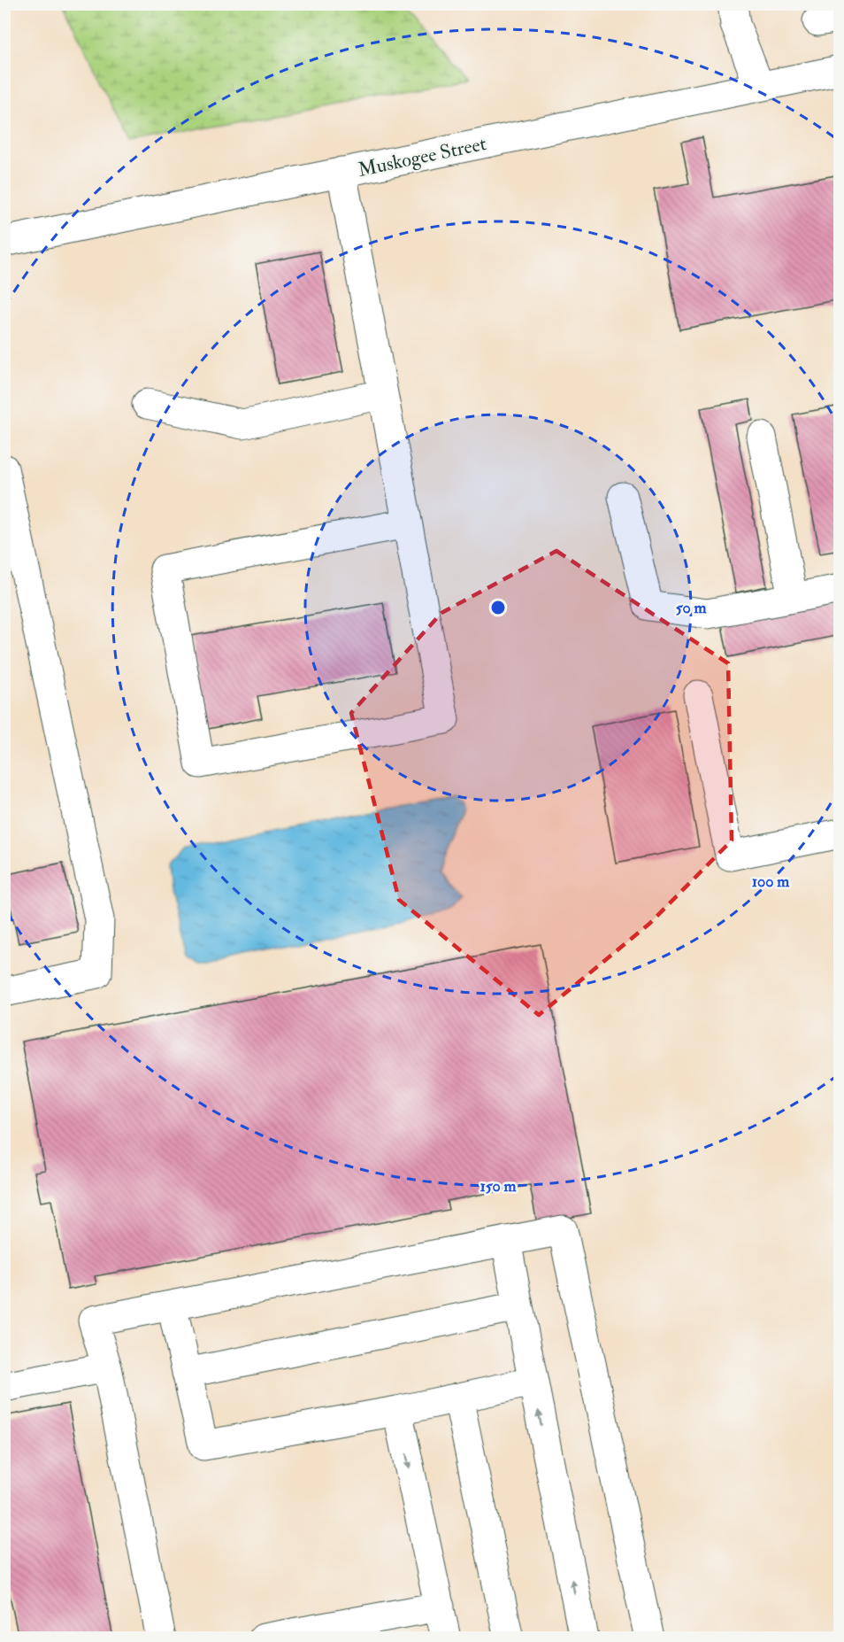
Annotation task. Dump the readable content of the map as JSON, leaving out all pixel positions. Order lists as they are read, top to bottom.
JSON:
{
  "streets": {
    "street": ["Muskogee Street"]
  },
  "rings": ["50 m", "100 m", "150 m"]
}
